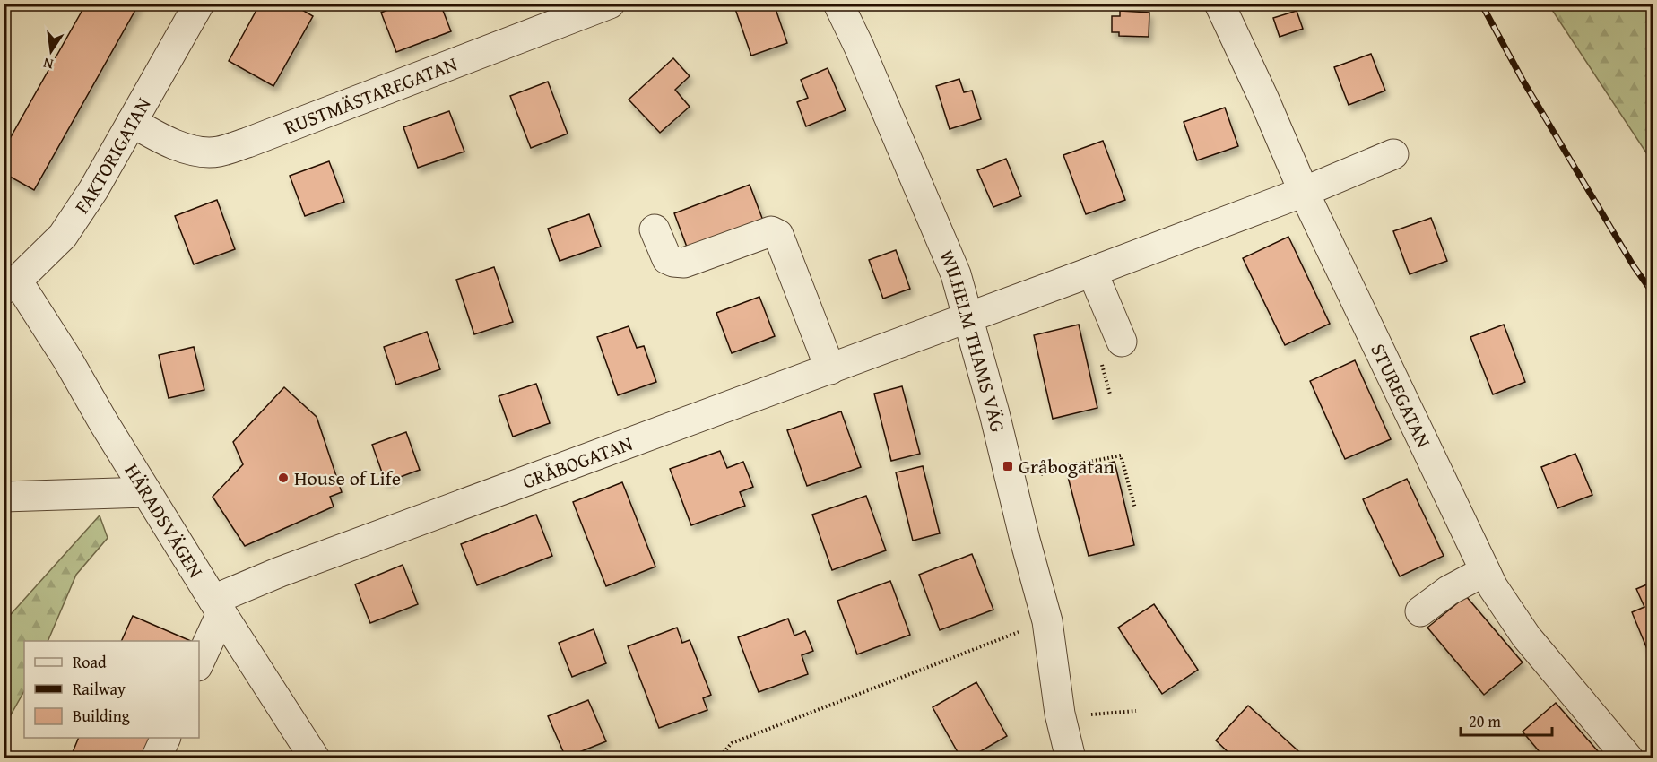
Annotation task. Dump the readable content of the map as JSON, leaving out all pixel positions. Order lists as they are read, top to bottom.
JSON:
{
  "streets": {
    "street": [
      "RUSTMÄSTAREGATAN",
      "FAKTORIGATAN",
      "WILHELM THAMS VÄG",
      "STUREGATAN",
      "GRÅBOGATAN",
      "HÄRADSVÄGEN"
    ]
  },
  "crossings": [
    ["RUSTMÄSTAREGATAN", "FAKTORIGATAN"],
    ["FAKTORIGATAN", "HÄRADSVÄGEN"],
    ["WILHELM THAMS VÄG", "GRÅBOGATAN"],
    ["STUREGATAN", "GRÅBOGATAN"],
    ["GRÅBOGATAN", "HÄRADSVÄGEN"]
  ],
  "places": {
    "transit": ["Gråbogatan"],
    "other": ["House of Life"]
  },
  "legend": ["Road", "Railway", "Building"],
  "scale_bar": "20 m",
  "north": "bottom"
}
